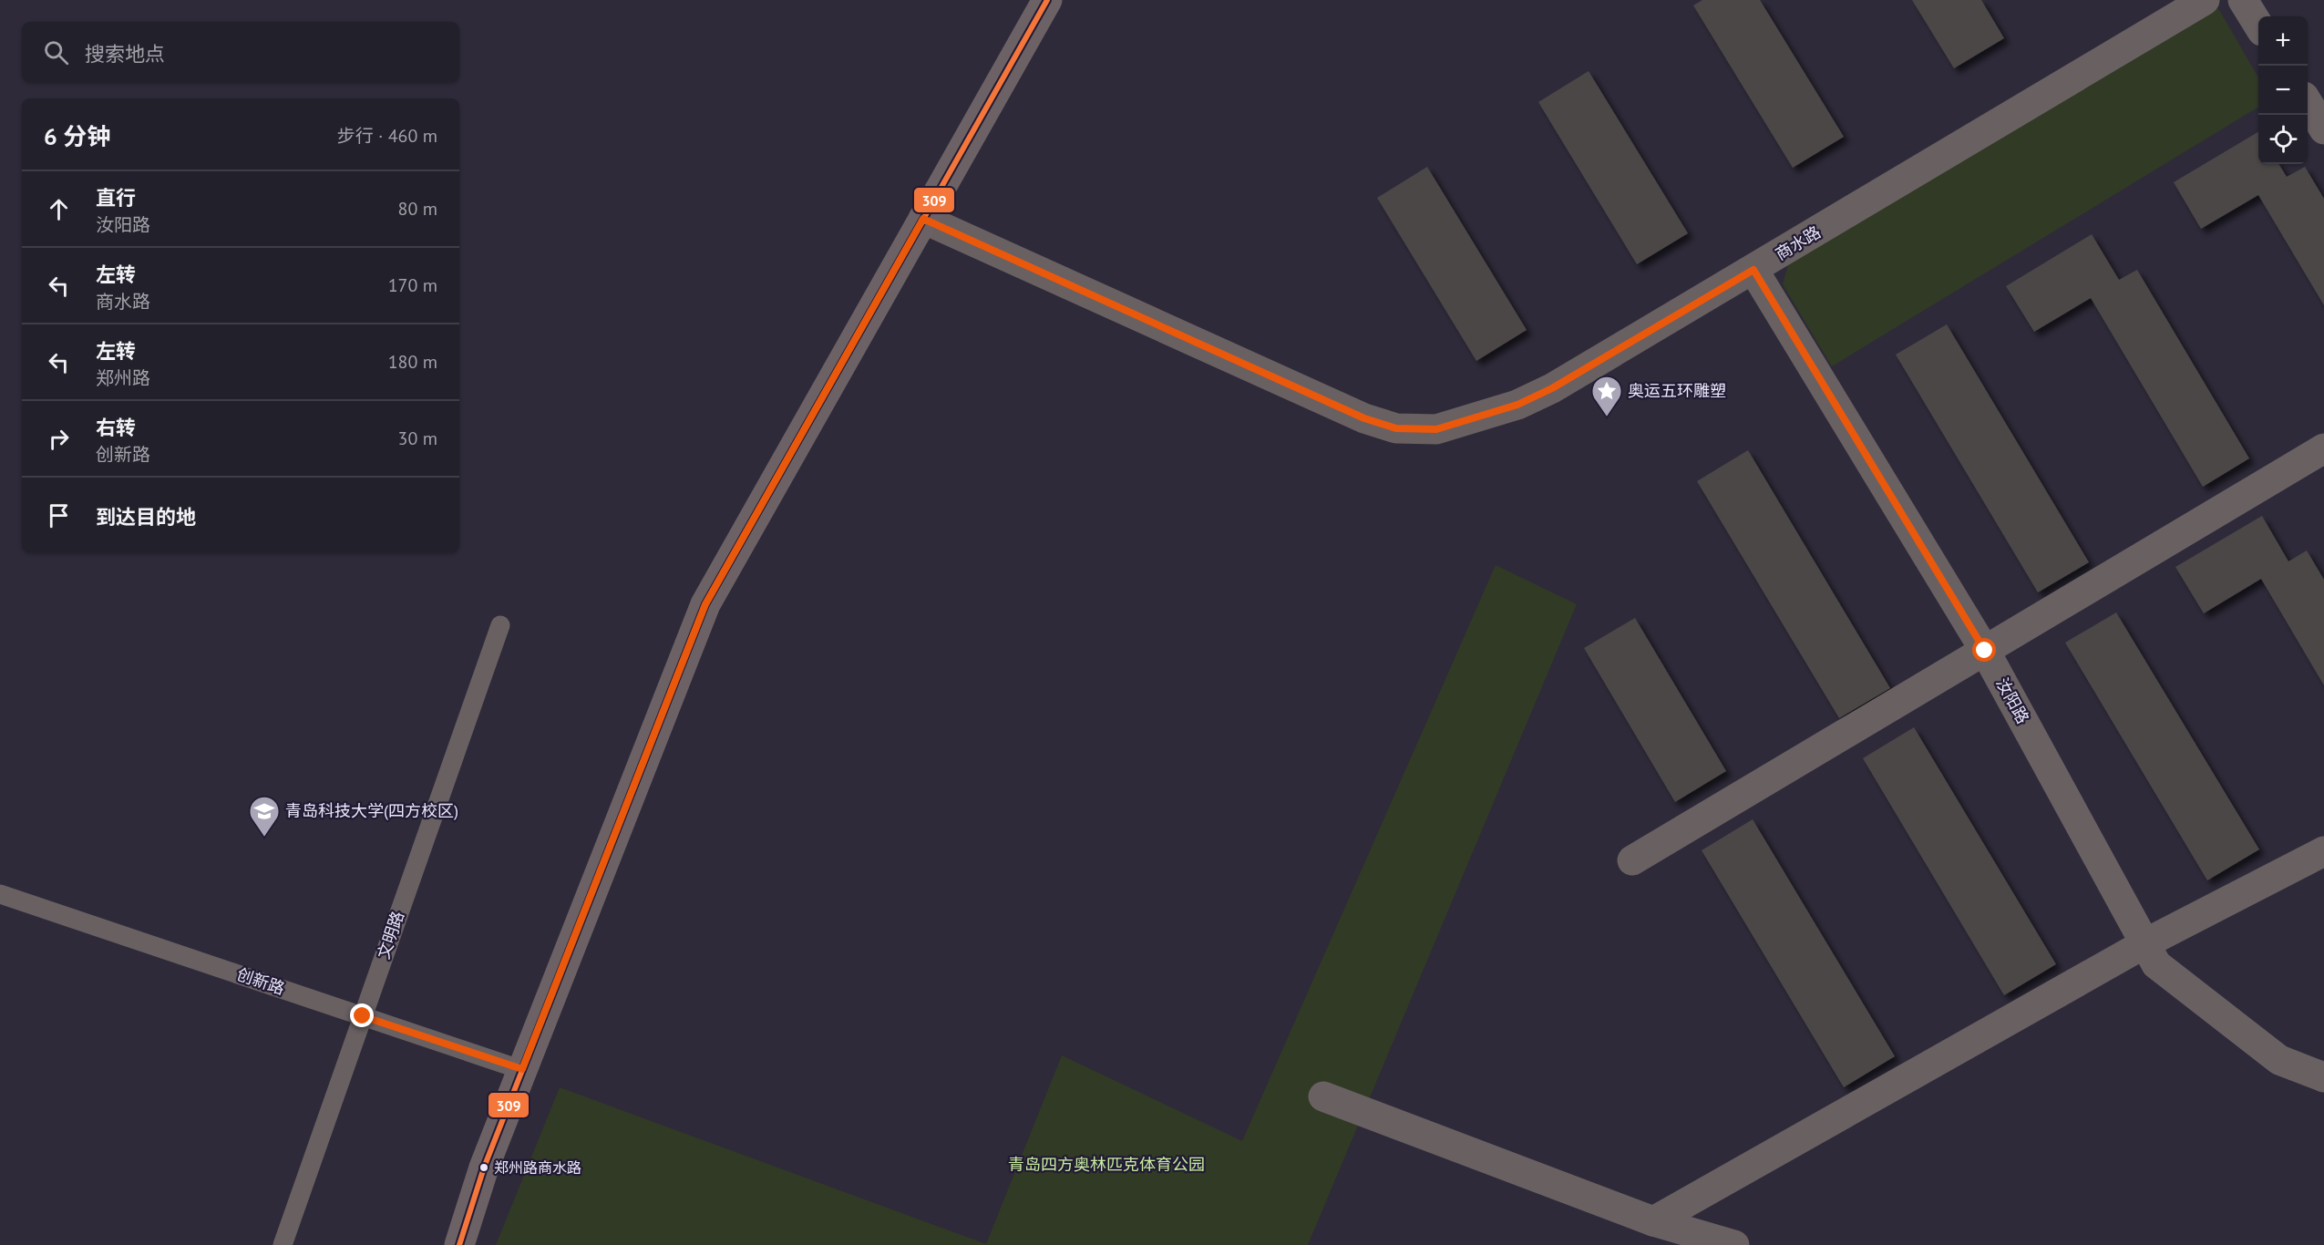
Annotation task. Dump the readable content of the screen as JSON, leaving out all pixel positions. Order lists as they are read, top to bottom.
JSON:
{
  "streets": {
    "street": ["商水路", "汝阳路"],
    "lane": ["文明路", "创新路"]
  },
  "crossings": [
    ["商水路", "汝阳路"],
    ["文明路", "创新路"]
  ],
  "parks": ["青岛四方奥林匹克体育公园"],
  "places": {
    "place": ["奥运五环雕塑"],
    "school or university": ["青岛科技大学(四方校区)"],
    "other": ["郑州路商水路"]
  },
  "lines": ["transit line 309"],
  "page": {
    "map_buttons": ["+", "−"],
    "search": "搜索地点",
    "heading": ["6 分钟", "步行 · 460 m"],
    "list": [
      ["直行", "汝阳路", "80 m"],
      ["左转", "商水路", "170 m"],
      ["左转", "郑州路", "180 m"],
      ["右转", "创新路", "30 m"],
      "到达目的地"
    ]
  }
}
